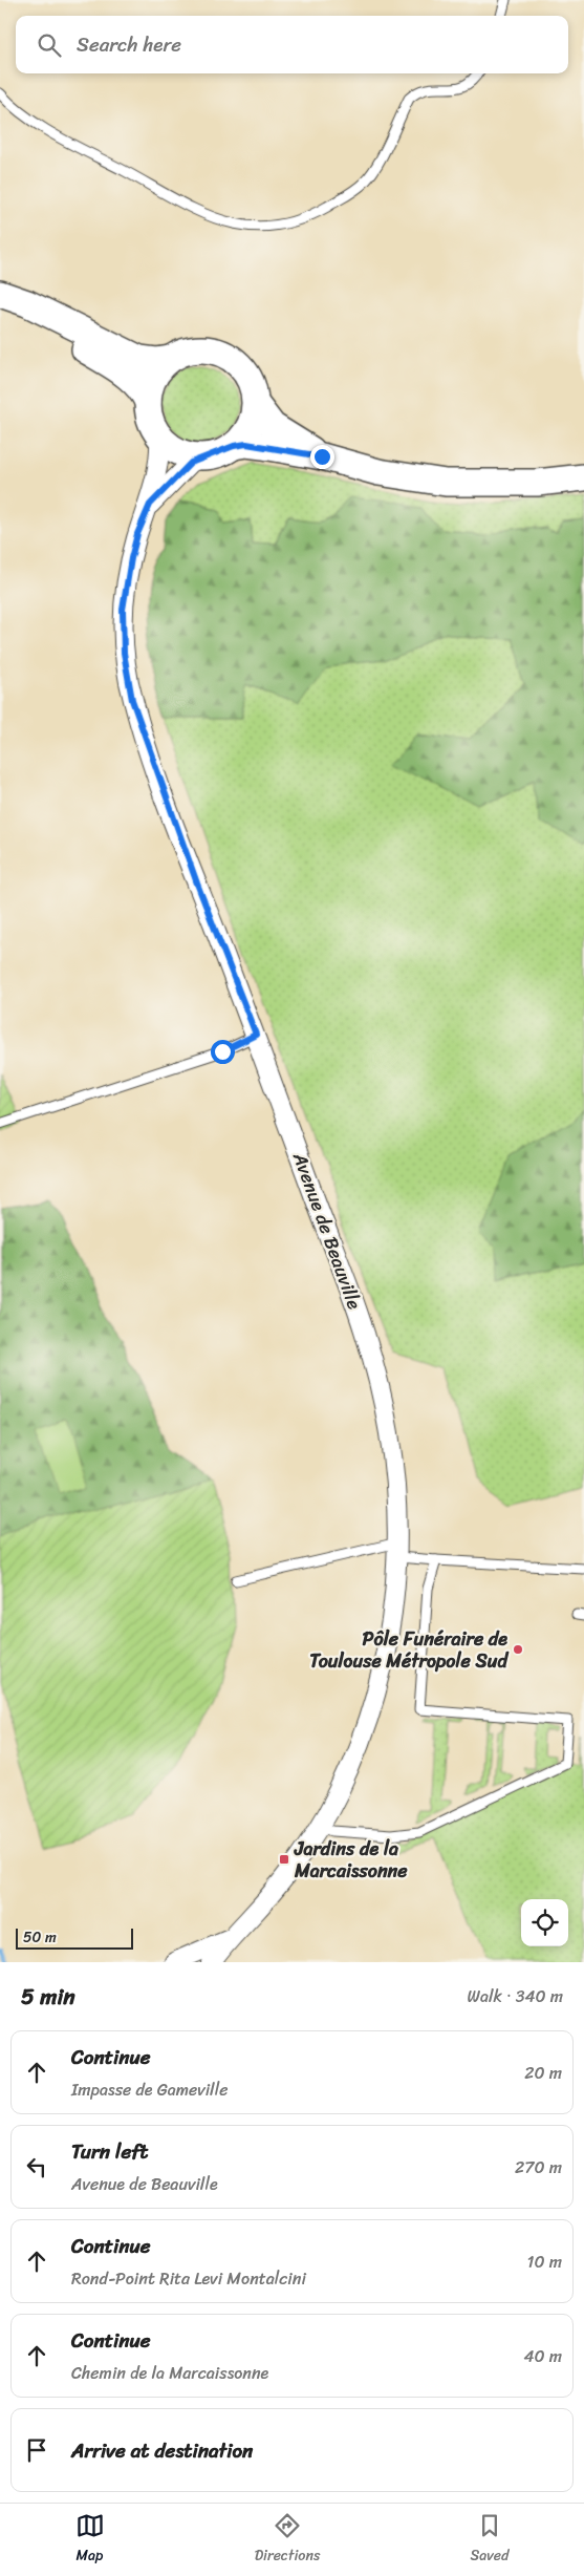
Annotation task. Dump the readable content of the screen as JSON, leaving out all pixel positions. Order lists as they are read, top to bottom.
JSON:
{
  "streets": {
    "street": ["Avenue de Beauville"]
  },
  "places": {
    "other": ["Pôle Funéraire de Toulouse Métropole Sud"],
    "transit": ["Jardins de la Marcaissonne"]
  },
  "scale_bar": "50 m",
  "page": {
    "search": "Search here",
    "scale": "50 m",
    "heading": ["5 min", "Walk · 340 m"],
    "list": [
      ["Continue", "Impasse de Gameville", "20 m"],
      ["Turn left", "Avenue de Beauville", "270 m"],
      ["Continue", "Rond-Point Rita Levi Montalcini", "10 m"],
      ["Continue", "Chemin de la Marcaissonne", "40 m"],
      "Arrive at destination"
    ],
    "nav": ["Map", "Directions", "Saved"]
  }
}
